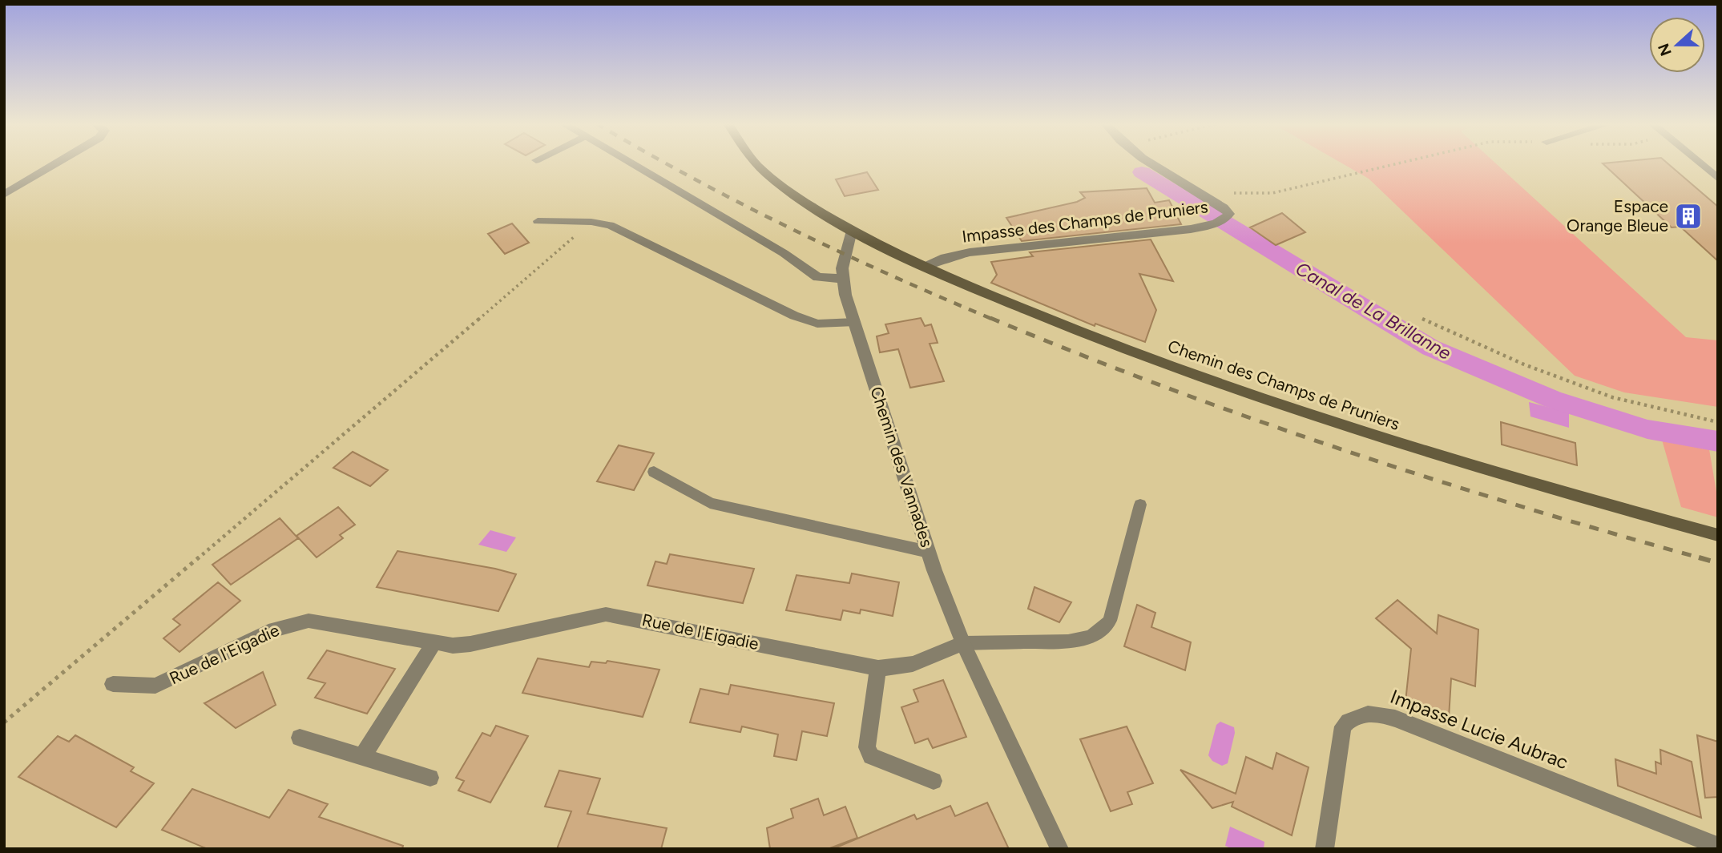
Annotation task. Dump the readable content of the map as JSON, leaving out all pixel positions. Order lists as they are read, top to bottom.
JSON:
{
  "streets": {
    "street": [
      "Impasse des Champs de Pruniers",
      "Chemin des Champs de Pruniers",
      "Chemin des Vannades",
      "Rue de l'Eigadie",
      "Impasse Lucie Aubrac"
    ]
  },
  "crossings": [
    ["Impasse des Champs de Pruniers", "Chemin des Champs de Pruniers"],
    ["Chemin des Champs de Pruniers", "Chemin des Vannades"],
    ["Chemin des Vannades", "Rue de l'Eigadie"]
  ],
  "water": ["Canal de La Brillanne"],
  "places": {
    "building": ["Espace Orange Bleue"]
  },
  "north": "left"
}
